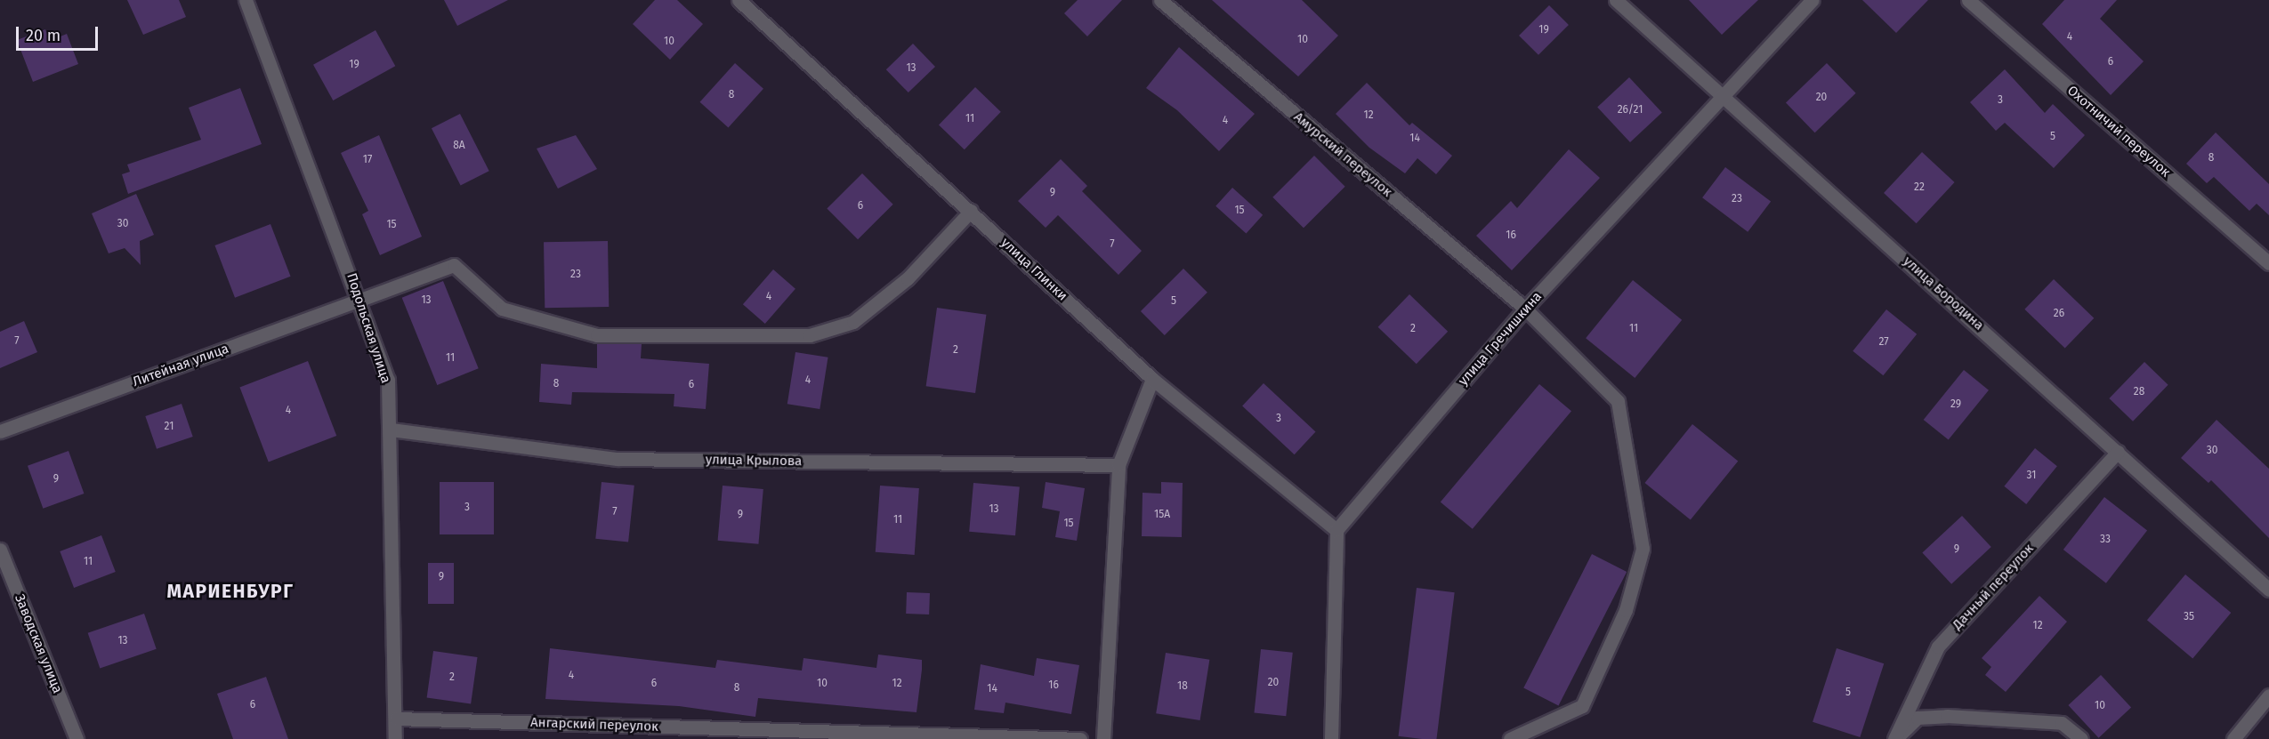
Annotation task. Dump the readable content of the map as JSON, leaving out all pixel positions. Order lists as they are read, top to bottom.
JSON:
{
  "streets": {
    "street": [
      "Охотничий переулок",
      "Амурский переулок",
      "улица Глинки",
      "улица Бородина",
      "Подольская улица",
      "улица Гречишкина",
      "Литейная улица",
      "улица Крылова",
      "Дачный переулок",
      "Заводская улица",
      "Ангарский переулок"
    ]
  },
  "crossings": [
    ["Амурский переулок", "улица Гречишкина"],
    ["улица Глинки", "улица Гречишкина"],
    ["улица Глинки", "Литейная улица"],
    ["улица Бородина", "улица Гречишкина"],
    ["улица Бородина", "Дачный переулок"],
    ["Подольская улица", "Литейная улица"],
    ["Подольская улица", "улица Крылова"],
    ["Подольская улица", "Ангарский переулок"]
  ],
  "districts": ["МАРИЕНБУРГ"],
  "house_numbers": [
    "19",
    "4",
    "10",
    "10",
    "6",
    "19",
    "13",
    "8",
    "20",
    "3",
    "26/21",
    "12",
    "11",
    "4",
    "5",
    "14",
    "8А",
    "8",
    "17",
    "22",
    "9",
    "23",
    "6",
    "15",
    "30",
    "15",
    "16",
    "7",
    "23",
    "4",
    "13",
    "5",
    "26",
    "2",
    "11",
    "7",
    "27",
    "2",
    "11",
    "4",
    "8",
    "6",
    "28",
    "29",
    "4",
    "3",
    "21",
    "30",
    "31",
    "9",
    "3",
    "13",
    "7",
    "9",
    "15А",
    "11",
    "15",
    "33",
    "9",
    "11",
    "9",
    "35",
    "12",
    "13",
    "4",
    "2",
    "20",
    "6",
    "10",
    "12",
    "16",
    "18",
    "8",
    "14",
    "5",
    "6",
    "10"
  ],
  "scale_bar": "20 m"
}
